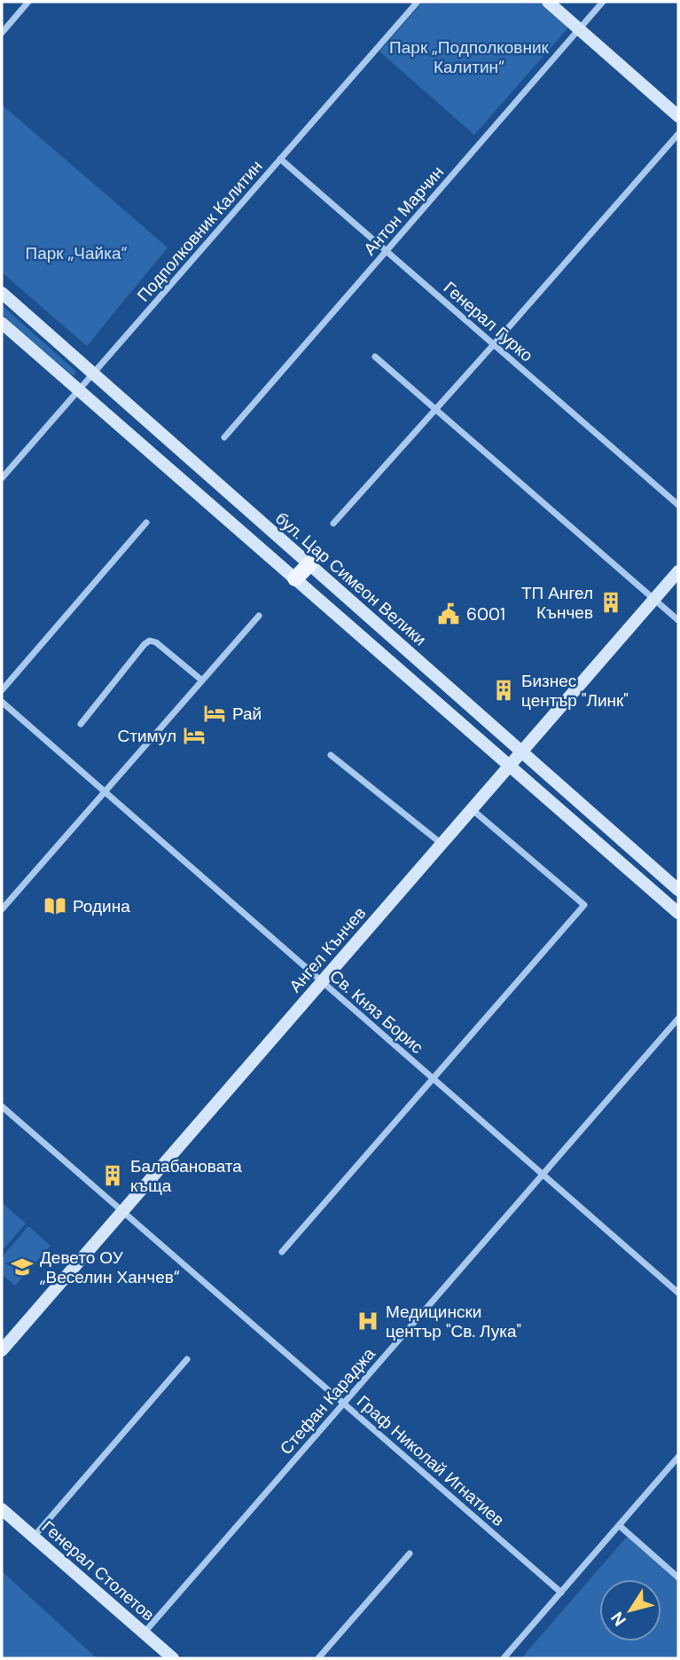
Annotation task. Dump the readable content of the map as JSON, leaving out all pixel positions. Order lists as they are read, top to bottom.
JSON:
{
  "streets": {
    "main road": ["бул. Цар Симеон Велики", "Ангел Кънчев", "Генерал Столетов"],
    "street": [
      "Антон Марчин",
      "Подполковник Калитин",
      "Генерал Гурко",
      "Св. Княз Борис",
      "Стефан Караджа",
      "Граф Николай Игнатиев"
    ]
  },
  "crossings": [
    ["Антон Марчин", "Генерал Гурко"],
    ["Подполковник Калитин", "Генерал Гурко"],
    ["Подполковник Калитин", "бул. Цар Симеон Велики"],
    ["бул. Цар Симеон Велики", "Ангел Кънчев"],
    ["Ангел Кънчев", "Св. Княз Борис"],
    ["Ангел Кънчев", "Граф Николай Игнатиев"],
    ["Св. Княз Борис", "Стефан Караджа"],
    ["Стефан Караджа", "Граф Николай Игнатиев"],
    ["Стефан Караджа", "Генерал Столетов"]
  ],
  "parks": ["Парк „Подполковник Калитин“", "Парк „Чайка“"],
  "places": {
    "building": ["ТП Ангел Кънчев", "Бизнес център \"Линк\"", "Балабановата къща"],
    "public building": ["6001"],
    "hotel": ["Рай", "Стимул"],
    "library": ["Родина"],
    "school or university": ["Девето ОУ „Веселин Ханчев“"],
    "hospital": ["Медицински център \"Св. Лука\""]
  },
  "north": "bottom left"
}
